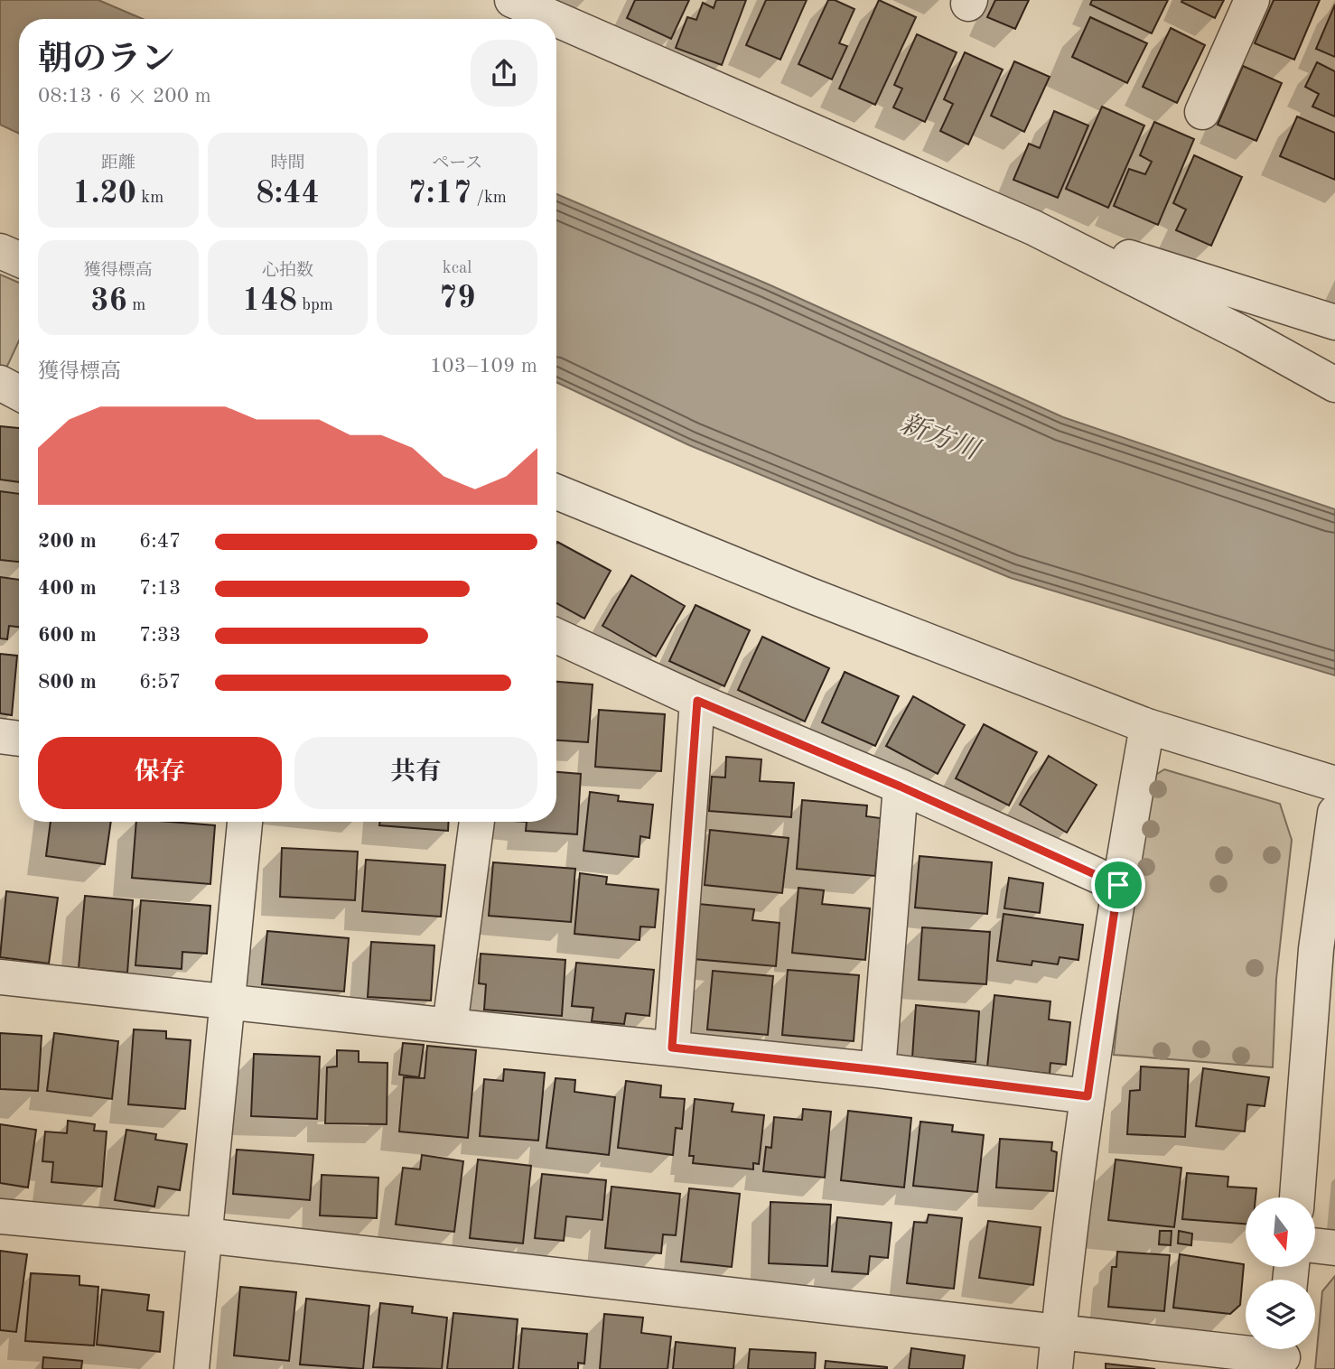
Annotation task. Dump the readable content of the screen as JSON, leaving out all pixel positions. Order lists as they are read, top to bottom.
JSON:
{
  "water": ["新方川"],
  "north": "bottom",
  "page": {
    "heading": ["朝のラン", "08:13 · 6 × 200 m"],
    "stats": [
      ["距離", "1.20 km"],
      ["時間", "8:44"],
      ["ペース", "7:17 /km"],
      ["獲得標高", "36 m"],
      ["心拍数", "148 bpm"],
      ["kcal", "79"]
    ],
    "chart": ["獲得標高", "103–109 m"],
    "list": [
      {
        "name": "200 m",
        "note": "6:47"
      },
      {
        "name": "400 m",
        "note": "7:13"
      },
      {
        "name": "600 m",
        "note": "7:33"
      },
      {
        "name": "800 m",
        "note": "6:57"
      }
    ],
    "buttons": ["保存", "共有"]
  }
}
